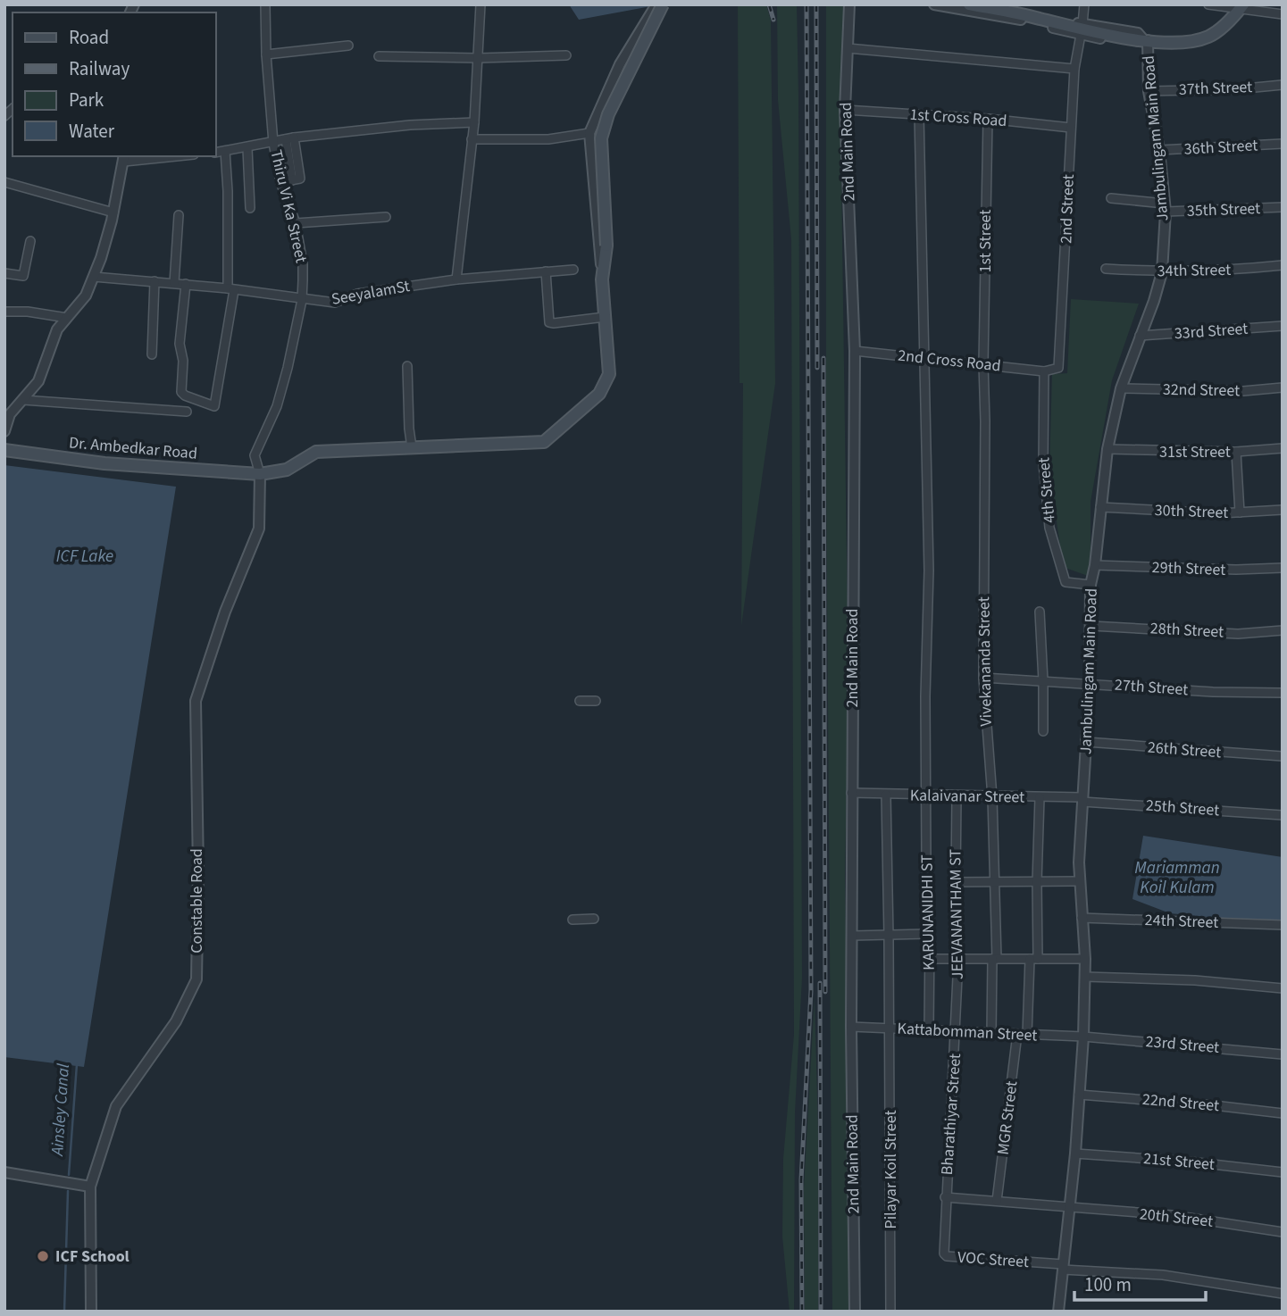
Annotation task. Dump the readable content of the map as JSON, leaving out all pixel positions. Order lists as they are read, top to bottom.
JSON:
{
  "streets": {
    "main road": ["Dr. Ambedkar Road"],
    "street": [
      "37th Street",
      "1st Cross Road",
      "Jambulingam Main Road",
      "36th Street",
      "2nd Main Road",
      "Thiru Vi Ka Street",
      "2nd Street",
      "35th Street",
      "1st Street",
      "34th Street",
      "SeeyalamSt",
      "33rd Street",
      "2nd Cross Road",
      "32nd Street",
      "31st Street",
      "4th Street",
      "30th Street",
      "29th Street",
      "28th Street",
      "Vivekananda Street",
      "27th Street",
      "26th Street",
      "Kalaivanar Street",
      "25th Street",
      "Constable Road",
      "KARUNANIDHI ST",
      "JEEVANANTHAM ST",
      "24th Street",
      "Kattabomman Street",
      "23rd Street",
      "22nd Street",
      "Bharathiyar Street",
      "MGR Street",
      "21st Street",
      "Pilayar Koil Street",
      "20th Street",
      "VOC Street"
    ]
  },
  "crossings": [
    ["37th Street", "Jambulingam Main Road"],
    ["1st Cross Road", "2nd Main Road"],
    ["1st Cross Road", "2nd Street"],
    ["1st Cross Road", "1st Street"],
    ["1st Cross Road", "KARUNANIDHI ST"],
    ["Jambulingam Main Road", "36th Street"],
    ["Jambulingam Main Road", "35th Street"],
    ["Jambulingam Main Road", "34th Street"],
    ["Jambulingam Main Road", "33rd Street"],
    ["Jambulingam Main Road", "32nd Street"],
    ["Jambulingam Main Road", "31st Street"],
    ["Jambulingam Main Road", "4th Street"],
    ["Jambulingam Main Road", "30th Street"],
    ["Jambulingam Main Road", "29th Street"],
    ["Jambulingam Main Road", "28th Street"],
    ["Jambulingam Main Road", "27th Street"],
    ["Jambulingam Main Road", "26th Street"],
    ["Jambulingam Main Road", "Kalaivanar Street"],
    ["Jambulingam Main Road", "25th Street"],
    ["Jambulingam Main Road", "24th Street"],
    ["Jambulingam Main Road", "Kattabomman Street"],
    ["Jambulingam Main Road", "23rd Street"],
    ["Jambulingam Main Road", "22nd Street"],
    ["Jambulingam Main Road", "21st Street"],
    ["Jambulingam Main Road", "20th Street"],
    ["Jambulingam Main Road", "VOC Street"],
    ["2nd Main Road", "2nd Cross Road"],
    ["2nd Main Road", "Kalaivanar Street"],
    ["2nd Main Road", "Kattabomman Street"],
    ["Thiru Vi Ka Street", "SeeyalamSt"],
    ["Thiru Vi Ka Street", "Dr. Ambedkar Road"],
    ["Thiru Vi Ka Street", "Constable Road"],
    ["2nd Street", "2nd Cross Road"],
    ["2nd Street", "4th Street"],
    ["1st Street", "2nd Cross Road"],
    ["1st Street", "Vivekananda Street"],
    ["2nd Cross Road", "4th Street"],
    ["2nd Cross Road", "Vivekananda Street"],
    ["2nd Cross Road", "KARUNANIDHI ST"],
    ["Dr. Ambedkar Road", "Constable Road"],
    ["Vivekananda Street", "27th Street"],
    ["Vivekananda Street", "Kalaivanar Street"],
    ["Vivekananda Street", "Kattabomman Street"],
    ["Kalaivanar Street", "25th Street"],
    ["Kalaivanar Street", "KARUNANIDHI ST"],
    ["Kalaivanar Street", "JEEVANANTHAM ST"],
    ["Kalaivanar Street", "MGR Street"],
    ["Kalaivanar Street", "Pilayar Koil Street"],
    ["KARUNANIDHI ST", "Kattabomman Street"],
    ["JEEVANANTHAM ST", "Kattabomman Street"],
    ["JEEVANANTHAM ST", "Bharathiyar Street"],
    ["Kattabomman Street", "23rd Street"],
    ["Kattabomman Street", "Bharathiyar Street"],
    ["Kattabomman Street", "MGR Street"],
    ["Kattabomman Street", "Pilayar Koil Street"],
    ["Bharathiyar Street", "20th Street"],
    ["Bharathiyar Street", "VOC Street"],
    ["MGR Street", "20th Street"],
    ["20th Street", "VOC Street"]
  ],
  "water": ["ICF Lake", "Mariamman Koil Kulam", "Ainsley Canal"],
  "places": ["ICF School"],
  "legend": [
    "Road",
    "Railway",
    "Park",
    "Water"
  ],
  "scale_bar": "100 m"
}
